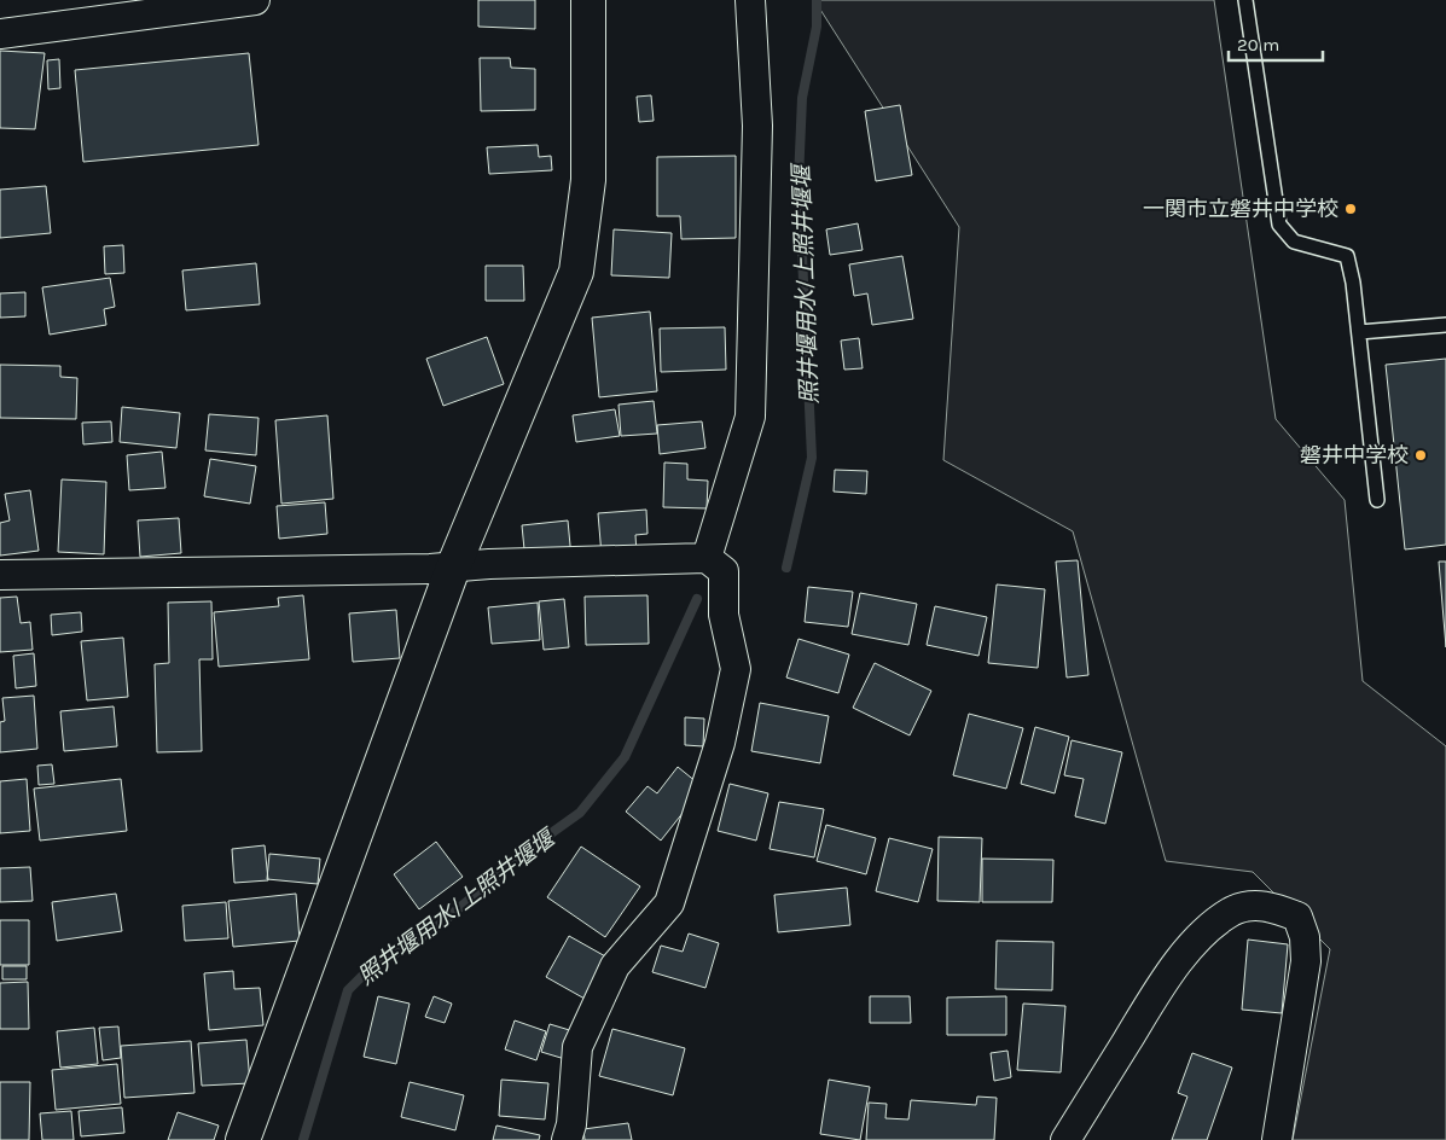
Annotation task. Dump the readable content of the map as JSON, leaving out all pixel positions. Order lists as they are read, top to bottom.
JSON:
{
  "water": ["照井堰用水/上照井堰堰"],
  "places": ["一関市立磐井中学校", "磐井中学校"],
  "scale_bar": "20 m"
}
